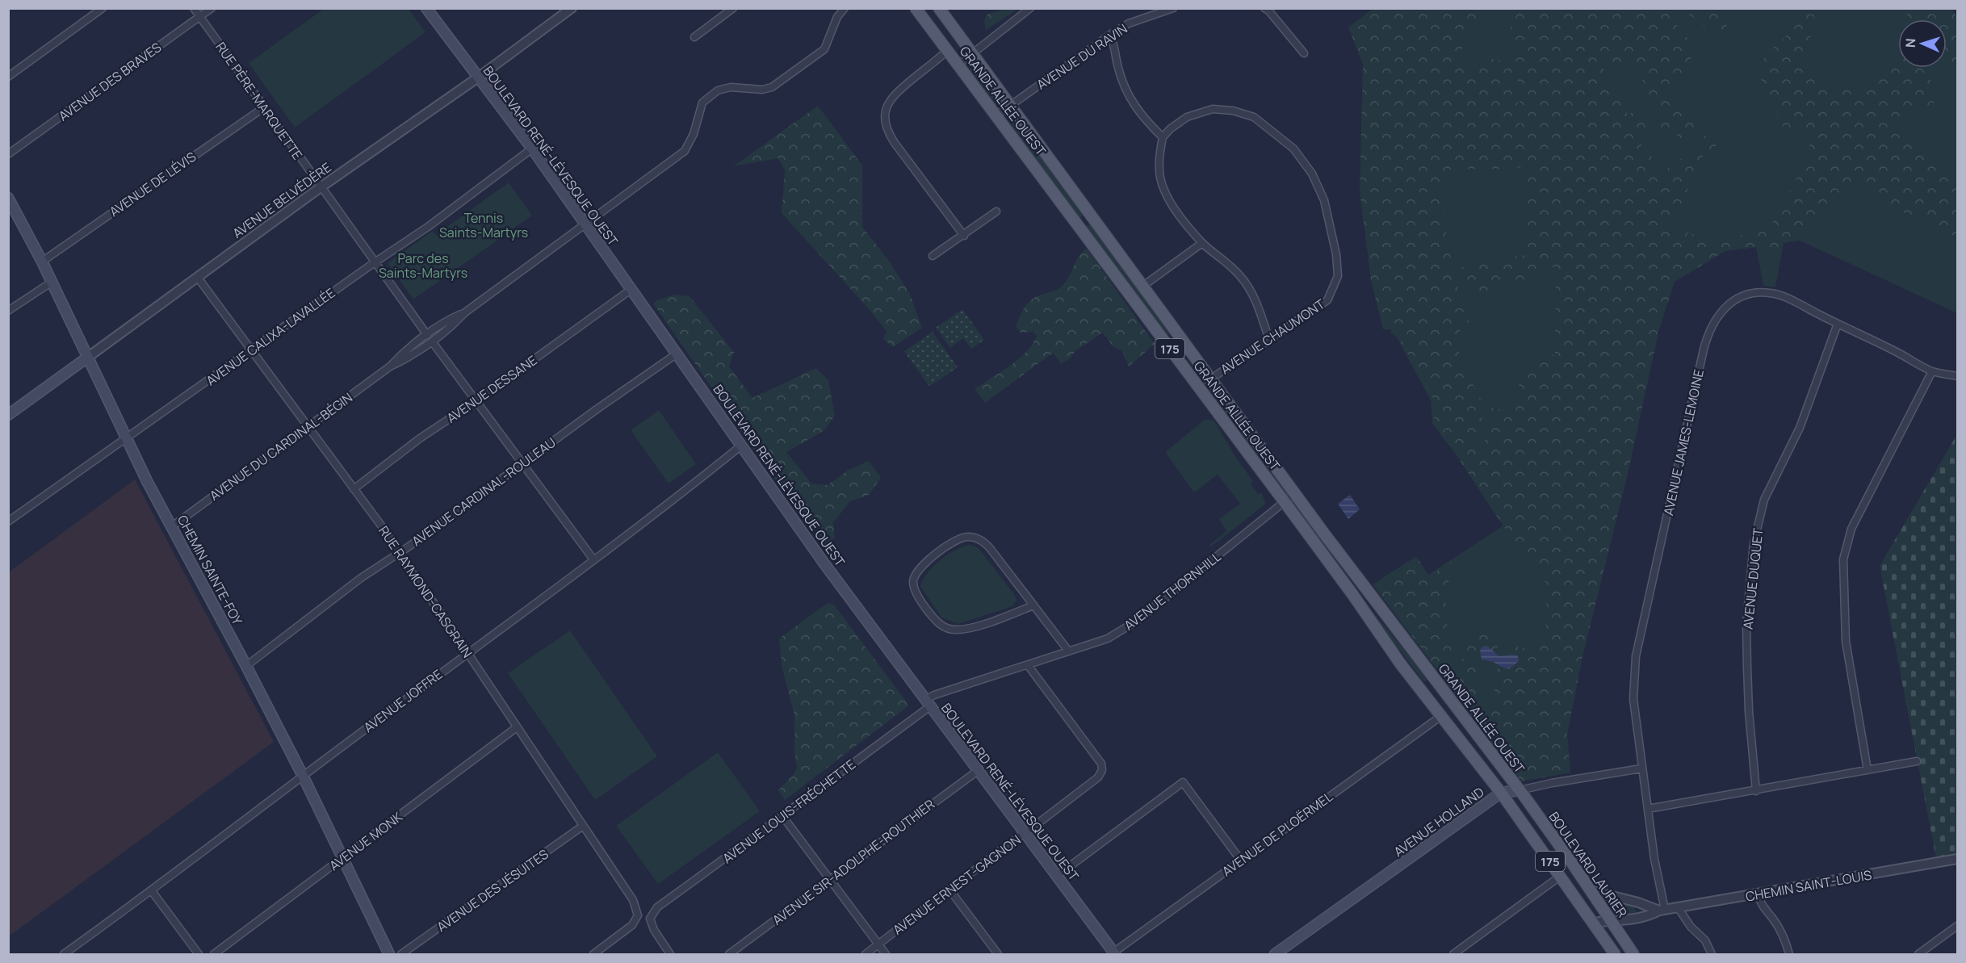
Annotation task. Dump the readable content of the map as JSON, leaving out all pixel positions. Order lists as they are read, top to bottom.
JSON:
{
  "streets": {
    "main road": [
      "GRANDE ALLÉE OUEST",
      "BOULEVARD RENÉ-LÉVESQUE OUEST",
      "AVENUE BELVÉDÈRE",
      "175",
      "CHEMIN SAINTE-FOY",
      "AVENUE HOLLAND",
      "BOULEVARD LAURIER"
    ],
    "street": [
      "AVENUE DU RAVIN",
      "AVENUE DES BRAVES",
      "RUE PÈRE-MARQUETTE",
      "AVENUE DE LÉVIS",
      "AVENUE CALIXA-LAVALLÉE",
      "AVENUE CHAUMONT",
      "AVENUE DESSANE",
      "AVENUE JAMES-LEMOINE",
      "AVENUE DU CARDINAL-BÉGIN",
      "AVENUE CARDINAL-ROULEAU",
      "AVENUE DUQUET",
      "AVENUE THORNHILL",
      "RUE RAYMOND-CASGRAIN",
      "AVENUE JOFFRE",
      "AVENUE LOUIS-FRÉCHETTE",
      "AVENUE DE PLOËRMEL",
      "AVENUE MONK",
      "AVENUE SIR-ADOLPHE-ROUTHIER",
      "AVENUE ERNEST-GAGNON",
      "CHEMIN SAINT-LOUIS",
      "AVENUE DES JÉSUITES"
    ]
  },
  "crossings": [
    ["AVENUE DU RAVIN", "GRANDE ALLÉE OUEST"],
    ["AVENUE DES BRAVES", "RUE PÈRE-MARQUETTE"],
    ["RUE PÈRE-MARQUETTE", "AVENUE DE LÉVIS"],
    ["RUE PÈRE-MARQUETTE", "AVENUE BELVÉDÈRE"],
    ["RUE PÈRE-MARQUETTE", "AVENUE CALIXA-LAVALLÉE"],
    ["RUE PÈRE-MARQUETTE", "AVENUE DESSANE"],
    ["RUE PÈRE-MARQUETTE", "AVENUE DU CARDINAL-BÉGIN"],
    ["RUE PÈRE-MARQUETTE", "AVENUE CARDINAL-ROULEAU"],
    ["RUE PÈRE-MARQUETTE", "AVENUE JOFFRE"],
    ["GRANDE ALLÉE OUEST", "AVENUE CHAUMONT"],
    ["GRANDE ALLÉE OUEST", "175"],
    ["GRANDE ALLÉE OUEST", "AVENUE THORNHILL"],
    ["GRANDE ALLÉE OUEST", "AVENUE HOLLAND"],
    ["GRANDE ALLÉE OUEST", "AVENUE DE PLOËRMEL"],
    ["GRANDE ALLÉE OUEST", "BOULEVARD LAURIER"],
    ["BOULEVARD RENÉ-LÉVESQUE OUEST", "AVENUE BELVÉDÈRE"],
    ["BOULEVARD RENÉ-LÉVESQUE OUEST", "AVENUE CALIXA-LAVALLÉE"],
    ["BOULEVARD RENÉ-LÉVESQUE OUEST", "AVENUE DESSANE"],
    ["BOULEVARD RENÉ-LÉVESQUE OUEST", "AVENUE DU CARDINAL-BÉGIN"],
    ["BOULEVARD RENÉ-LÉVESQUE OUEST", "AVENUE CARDINAL-ROULEAU"],
    ["BOULEVARD RENÉ-LÉVESQUE OUEST", "AVENUE THORNHILL"],
    ["BOULEVARD RENÉ-LÉVESQUE OUEST", "AVENUE JOFFRE"],
    ["BOULEVARD RENÉ-LÉVESQUE OUEST", "AVENUE LOUIS-FRÉCHETTE"],
    ["BOULEVARD RENÉ-LÉVESQUE OUEST", "AVENUE DE PLOËRMEL"],
    ["BOULEVARD RENÉ-LÉVESQUE OUEST", "AVENUE SIR-ADOLPHE-ROUTHIER"],
    ["BOULEVARD RENÉ-LÉVESQUE OUEST", "AVENUE ERNEST-GAGNON"],
    ["AVENUE DE LÉVIS", "CHEMIN SAINTE-FOY"],
    ["AVENUE BELVÉDÈRE", "CHEMIN SAINTE-FOY"],
    ["AVENUE BELVÉDÈRE", "RUE RAYMOND-CASGRAIN"],
    ["AVENUE CALIXA-LAVALLÉE", "CHEMIN SAINTE-FOY"],
    ["AVENUE CALIXA-LAVALLÉE", "RUE RAYMOND-CASGRAIN"],
    ["175", "AVENUE HOLLAND"],
    ["175", "CHEMIN SAINT-LOUIS"],
    ["AVENUE DESSANE", "RUE RAYMOND-CASGRAIN"],
    ["AVENUE JAMES-LEMOINE", "AVENUE DUQUET"],
    ["AVENUE JAMES-LEMOINE", "AVENUE HOLLAND"],
    ["AVENUE JAMES-LEMOINE", "CHEMIN SAINT-LOUIS"],
    ["AVENUE DU CARDINAL-BÉGIN", "CHEMIN SAINTE-FOY"],
    ["AVENUE DU CARDINAL-BÉGIN", "RUE RAYMOND-CASGRAIN"],
    ["AVENUE CARDINAL-ROULEAU", "CHEMIN SAINTE-FOY"],
    ["AVENUE CARDINAL-ROULEAU", "RUE RAYMOND-CASGRAIN"],
    ["CHEMIN SAINTE-FOY", "AVENUE JOFFRE"],
    ["CHEMIN SAINTE-FOY", "AVENUE MONK"],
    ["AVENUE THORNHILL", "AVENUE LOUIS-FRÉCHETTE"],
    ["AVENUE THORNHILL", "AVENUE ERNEST-GAGNON"],
    ["RUE RAYMOND-CASGRAIN", "AVENUE JOFFRE"],
    ["RUE RAYMOND-CASGRAIN", "AVENUE MONK"],
    ["RUE RAYMOND-CASGRAIN", "AVENUE DES JÉSUITES"],
    ["AVENUE HOLLAND", "BOULEVARD LAURIER"],
    ["BOULEVARD LAURIER", "CHEMIN SAINT-LOUIS"]
  ],
  "parks": ["Tennis Saints-Martyrs", "Parc des Saints-Martyrs"],
  "north": "left"
}
